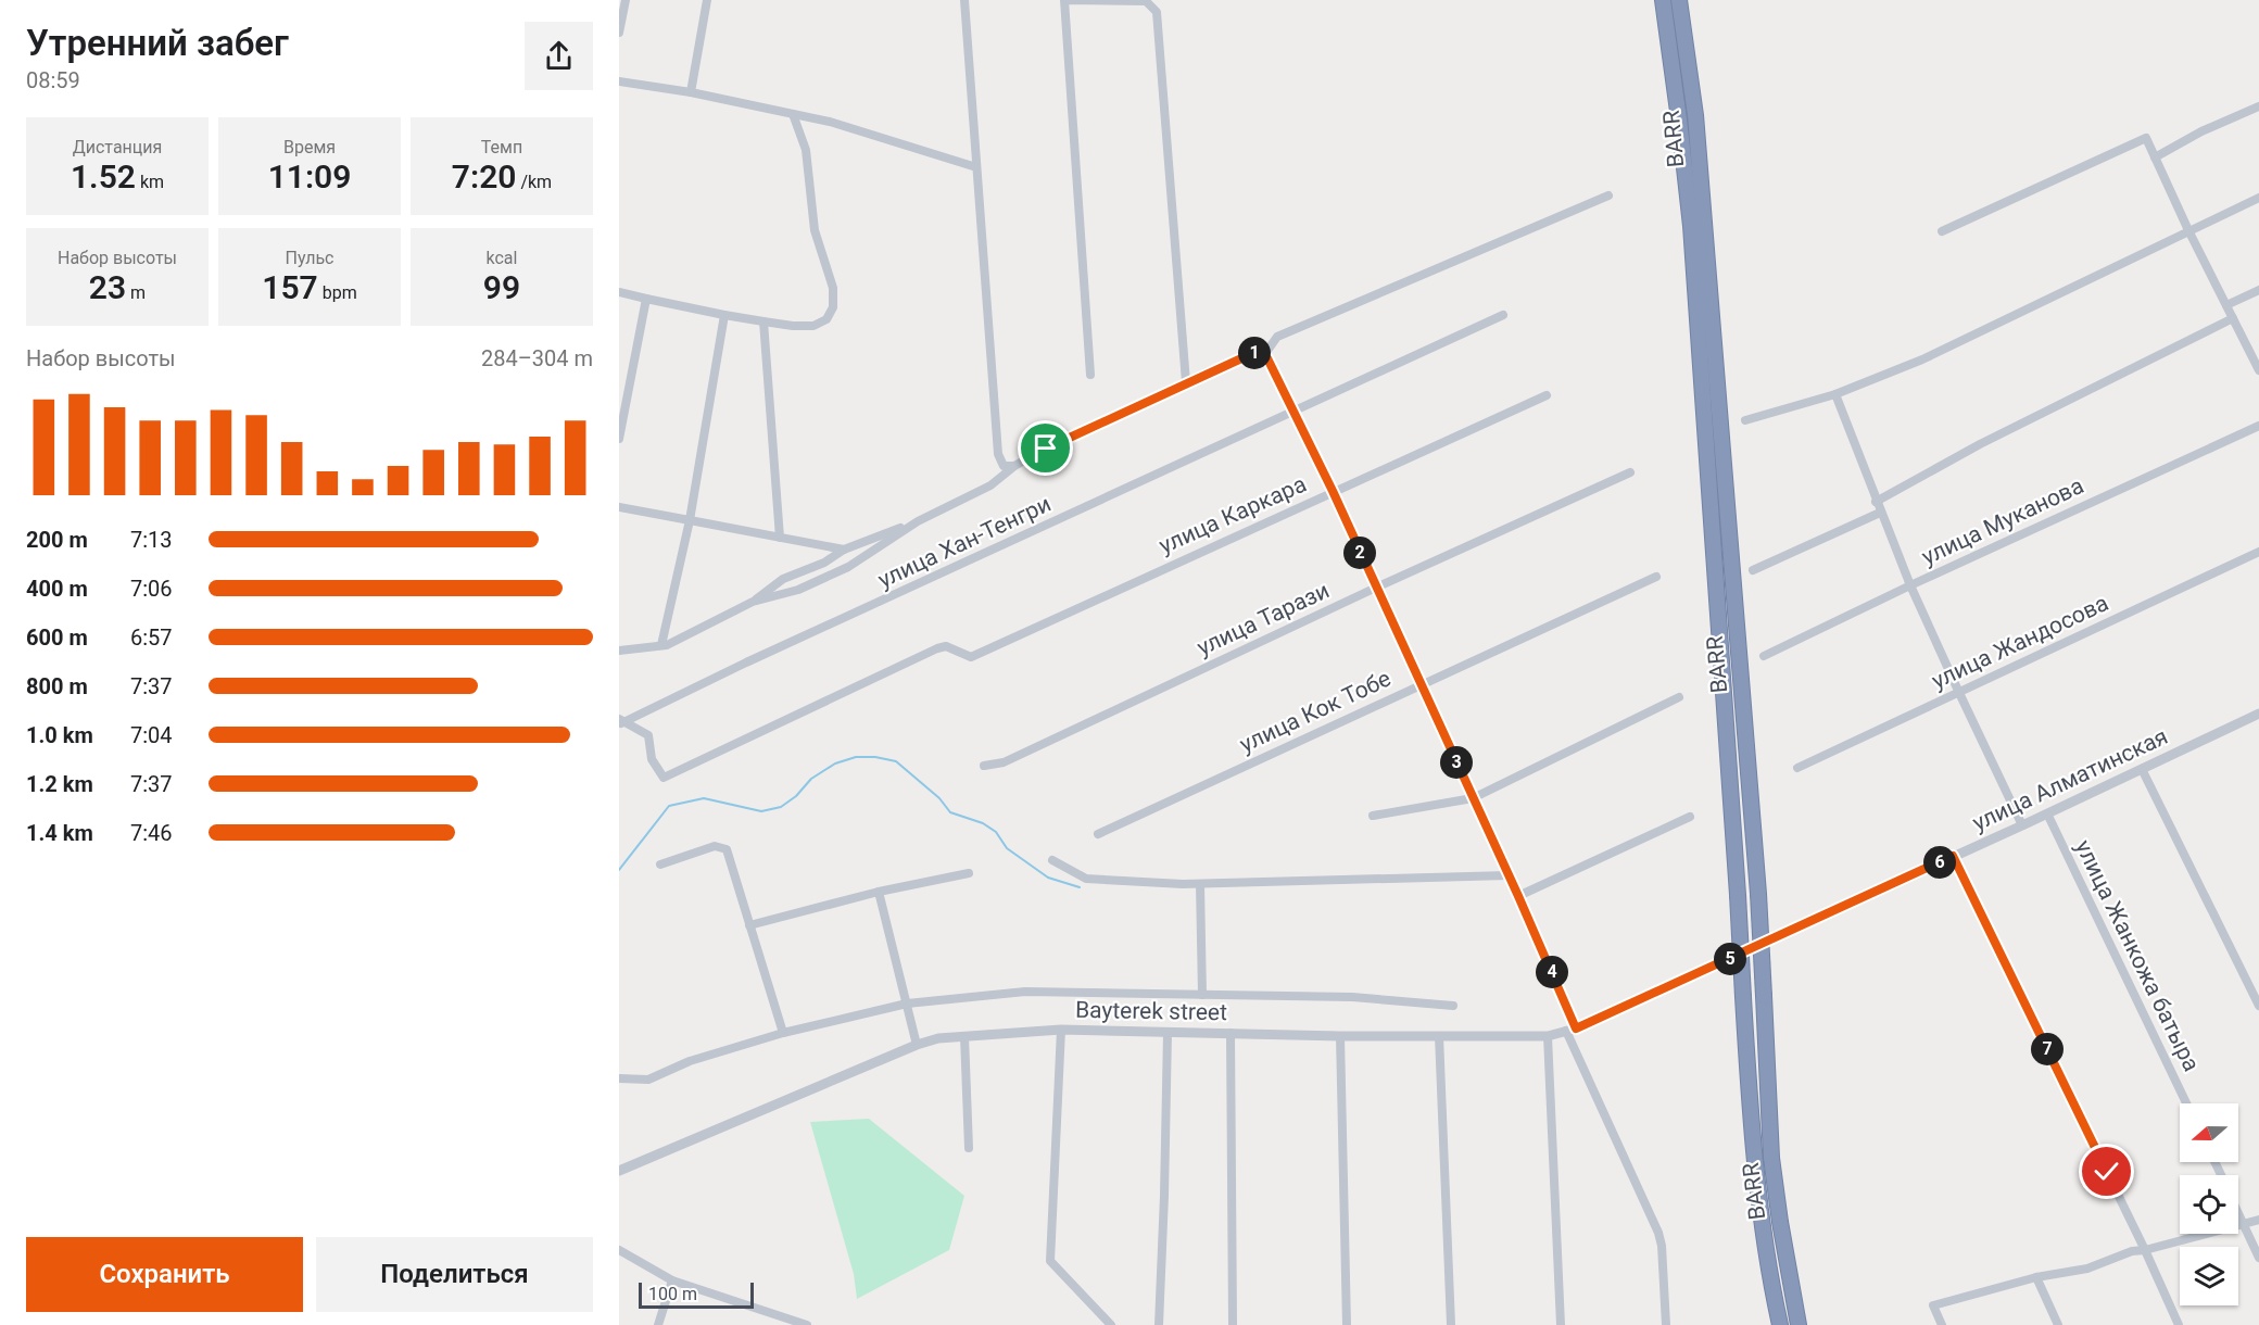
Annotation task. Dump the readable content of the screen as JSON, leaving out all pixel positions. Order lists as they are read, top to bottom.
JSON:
{
  "streets": {
    "highway": ["BARR"],
    "street": [
      "улица Каркара",
      "улица Муканова",
      "улица Хан-Тенгри",
      "улица Тарази",
      "улица Жандосова",
      "улица Кок Тобе",
      "улица Алматинская",
      "улица Жанкожа батыра",
      "Bayterek street"
    ]
  },
  "crossings": [
    ["улица Каркара", "улица Хан-Тенгри"],
    ["улица Алматинская", "улица Жанкожа батыра"],
    ["улица Алматинская", "Bayterek street"]
  ],
  "scale_bar": "100 m",
  "north": "left",
  "page": {
    "heading": ["Утренний забег", "08:59"],
    "stats": [
      ["Дистанция", "1.52 km"],
      ["Время", "11:09"],
      ["Темп", "7:20 /km"],
      ["Набор высоты", "23 m"],
      ["Пульс", "157 bpm"],
      ["kcal", "99"]
    ],
    "chart": ["Набор высоты", "284–304 m"],
    "pins": [
      "1",
      "2",
      "3",
      "6",
      "5",
      "4",
      "7"
    ],
    "list": [
      {
        "name": "200 m",
        "note": "7:13"
      },
      {
        "name": "400 m",
        "note": "7:06"
      },
      {
        "name": "600 m",
        "note": "6:57"
      },
      {
        "name": "800 m",
        "note": "7:37"
      },
      {
        "name": "1.0 km",
        "note": "7:04"
      },
      {
        "name": "1.2 km",
        "note": "7:37"
      },
      {
        "name": "1.4 km",
        "note": "7:46"
      }
    ],
    "buttons": ["Сохранить", "Поделиться"],
    "scale": "100 m"
  }
}
